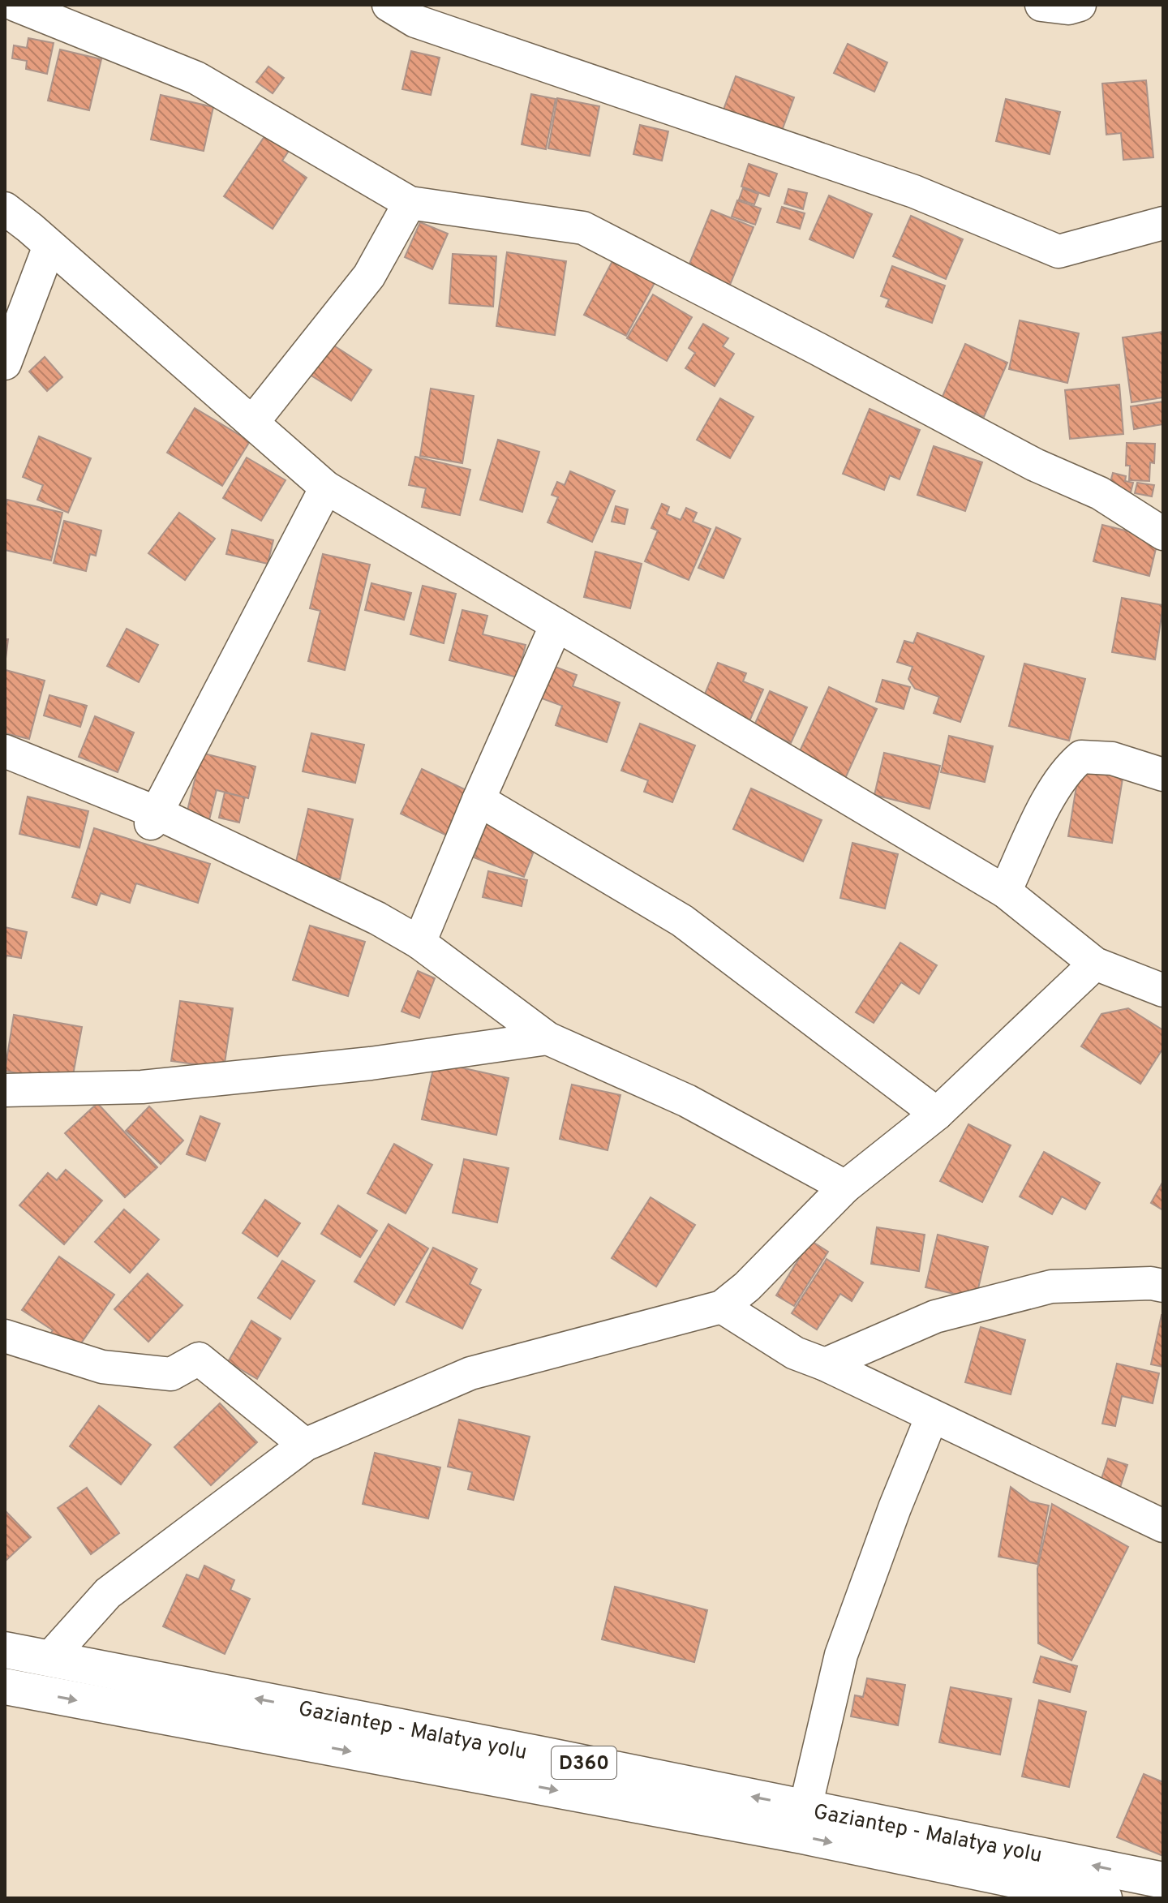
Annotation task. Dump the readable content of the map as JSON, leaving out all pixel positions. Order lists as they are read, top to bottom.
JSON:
{
  "streets": {
    "highway": ["Gaziantep - Malatya yolu", "D360"]
  }
}
